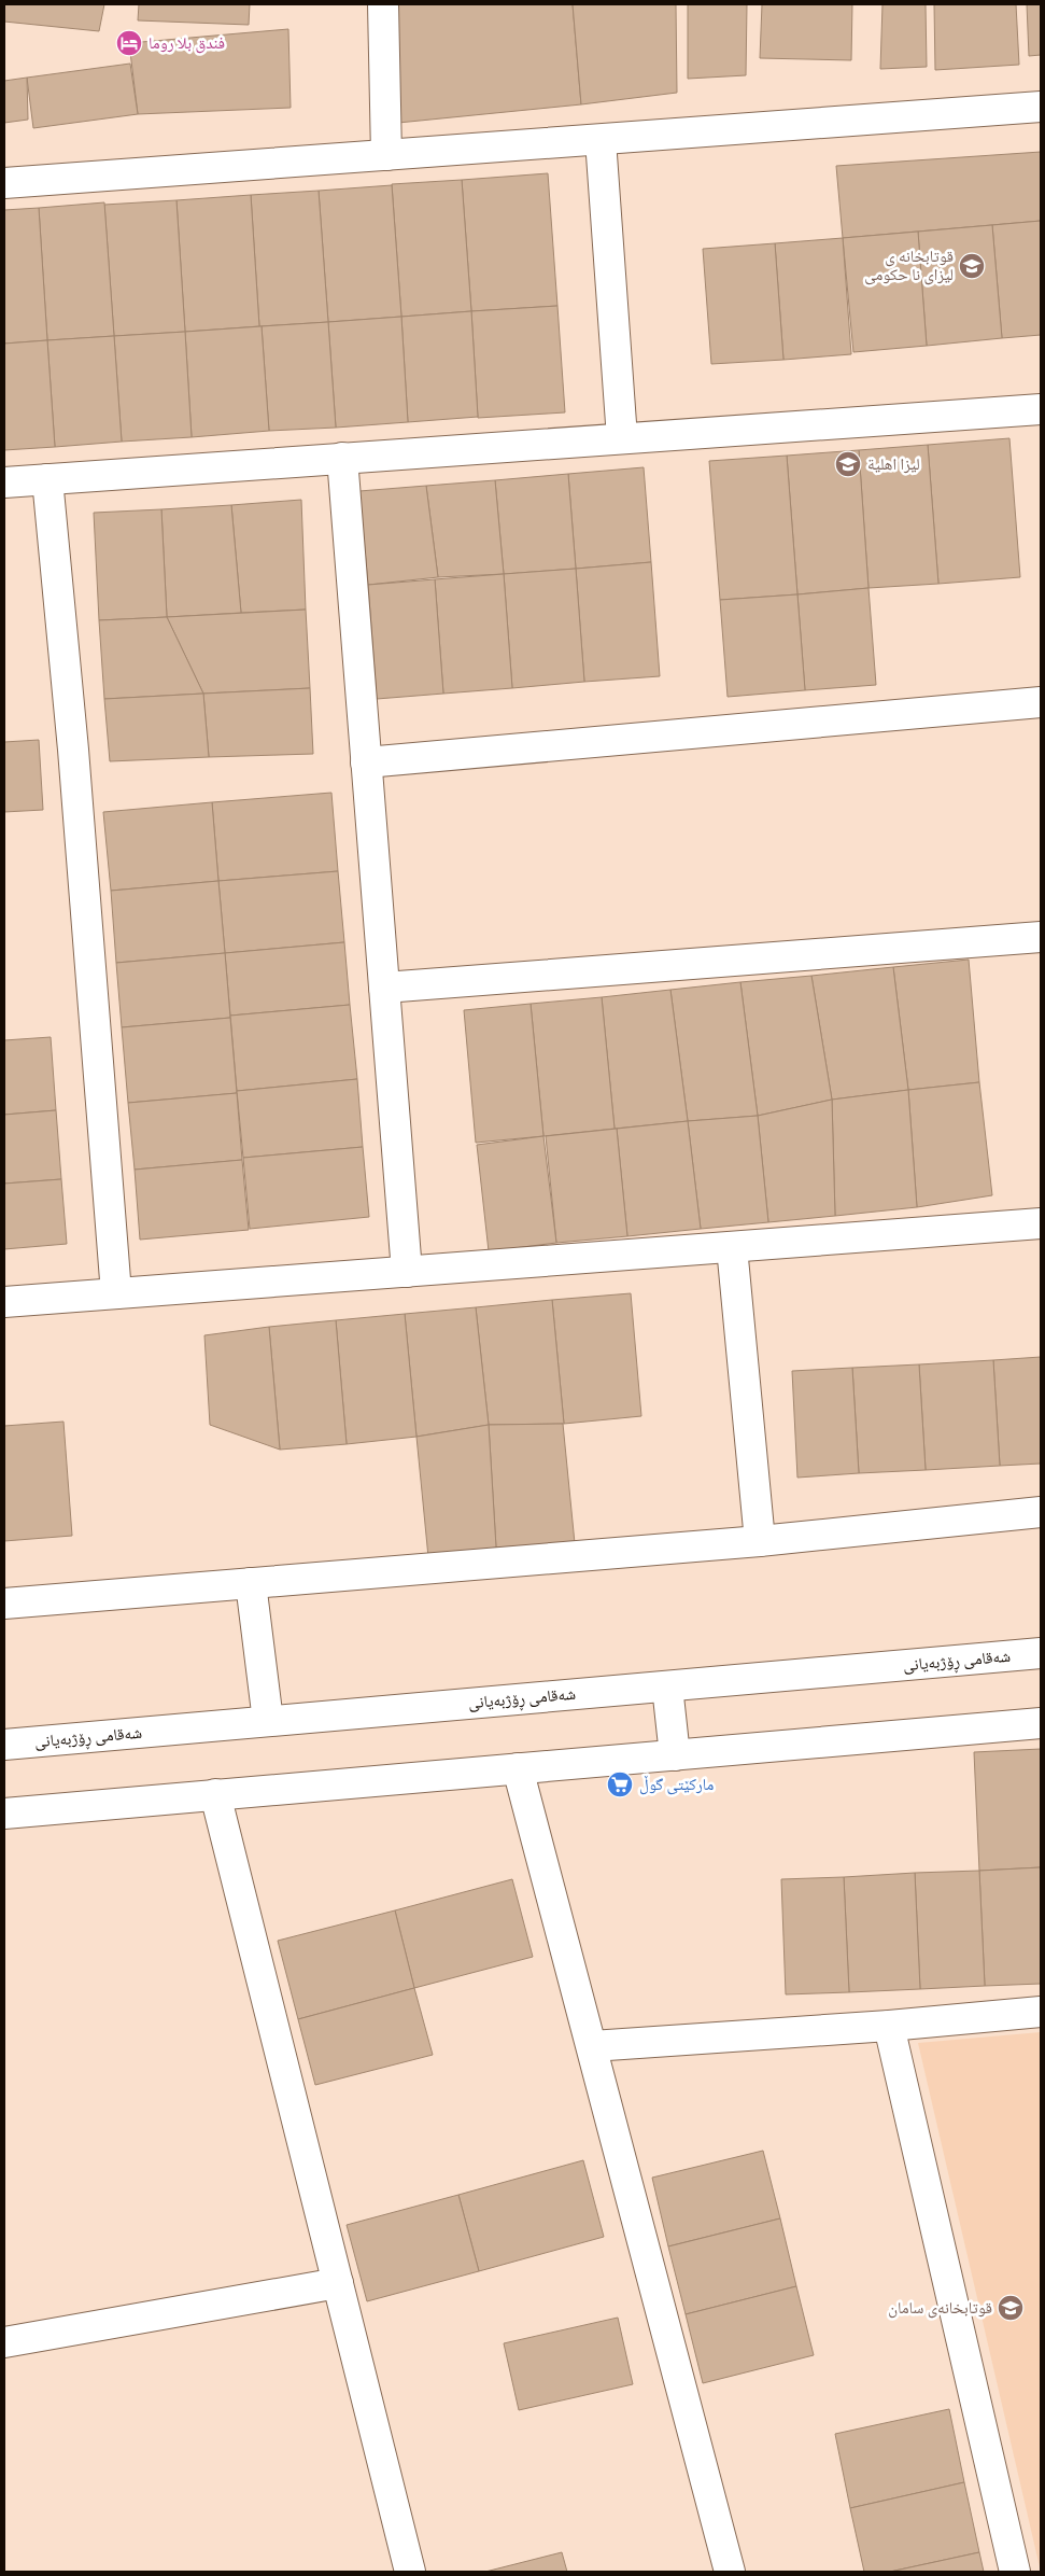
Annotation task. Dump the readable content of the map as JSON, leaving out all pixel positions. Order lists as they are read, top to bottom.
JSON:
{
  "streets": {
    "street": ["شەقامی ڕۆژبەیانی"]
  },
  "places": {
    "hotel": ["فندق بلا روما"],
    "school or university": ["قوتابخانه ى ليزاى نا حكومى", "ليزا اهلية", "قوتابخانەی سامان"],
    "supermarket": ["مارکێتی گوڵ"]
  }
}
